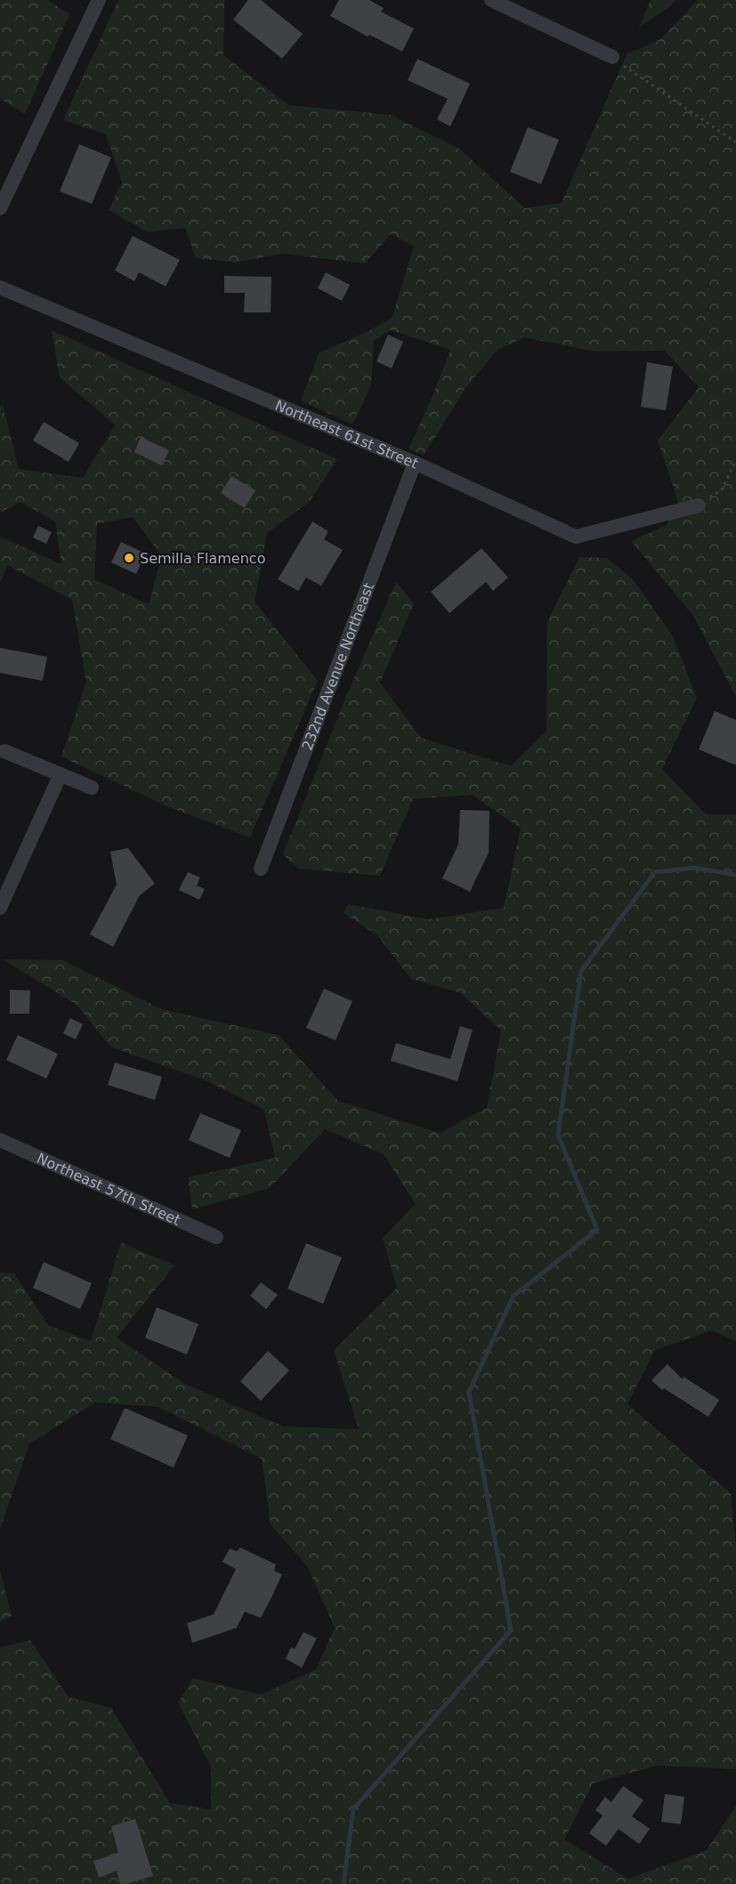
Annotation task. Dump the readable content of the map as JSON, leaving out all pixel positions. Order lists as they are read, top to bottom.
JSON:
{
  "streets": {
    "street": ["Northeast 61st Street", "232nd Avenue Northeast", "Northeast 57th Street"]
  },
  "crossings": [
    ["Northeast 61st Street", "232nd Avenue Northeast"]
  ],
  "places": ["Semilla Flamenco"]
}
